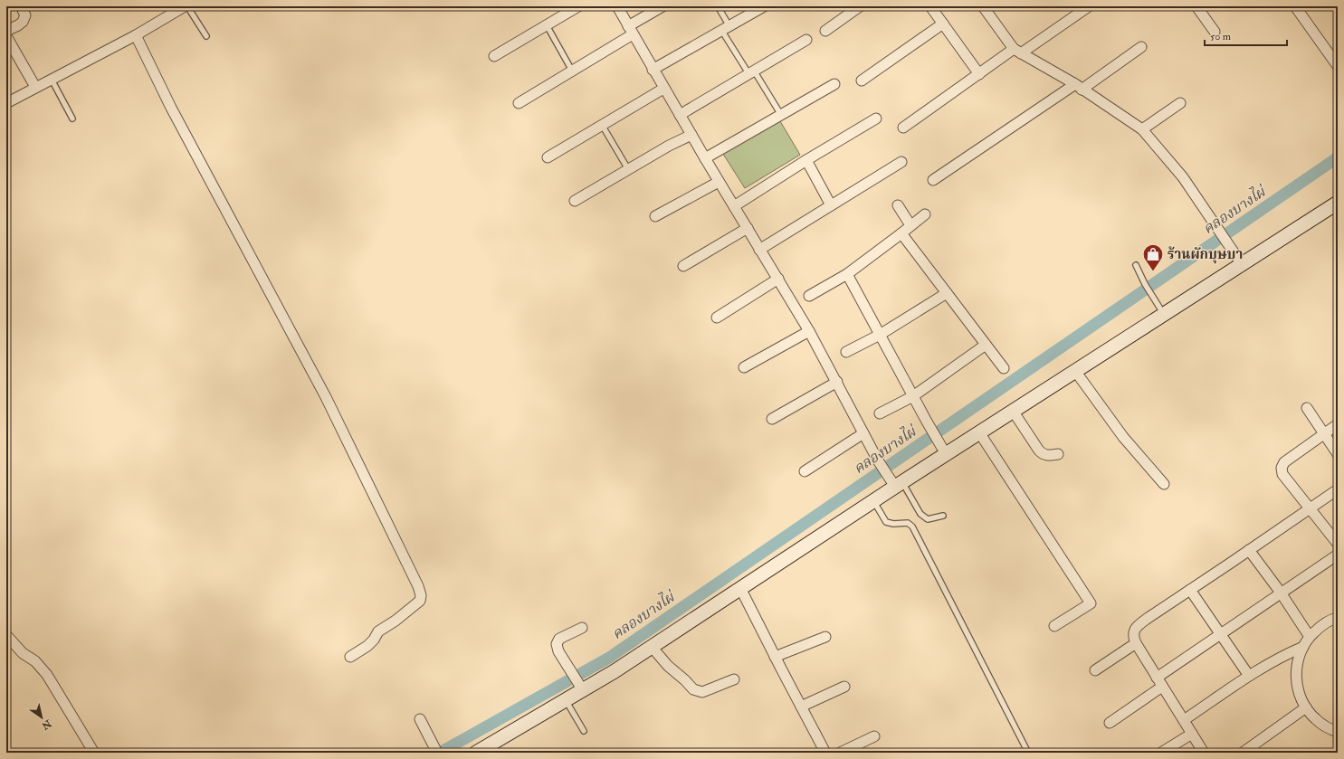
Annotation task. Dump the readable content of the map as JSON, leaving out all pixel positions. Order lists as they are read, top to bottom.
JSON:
{
  "water": ["คลองบางไผ่"],
  "places": {
    "shop": ["ร้านผักบุษบา"]
  },
  "scale_bar": "50 m",
  "north": "bottom right"
}
